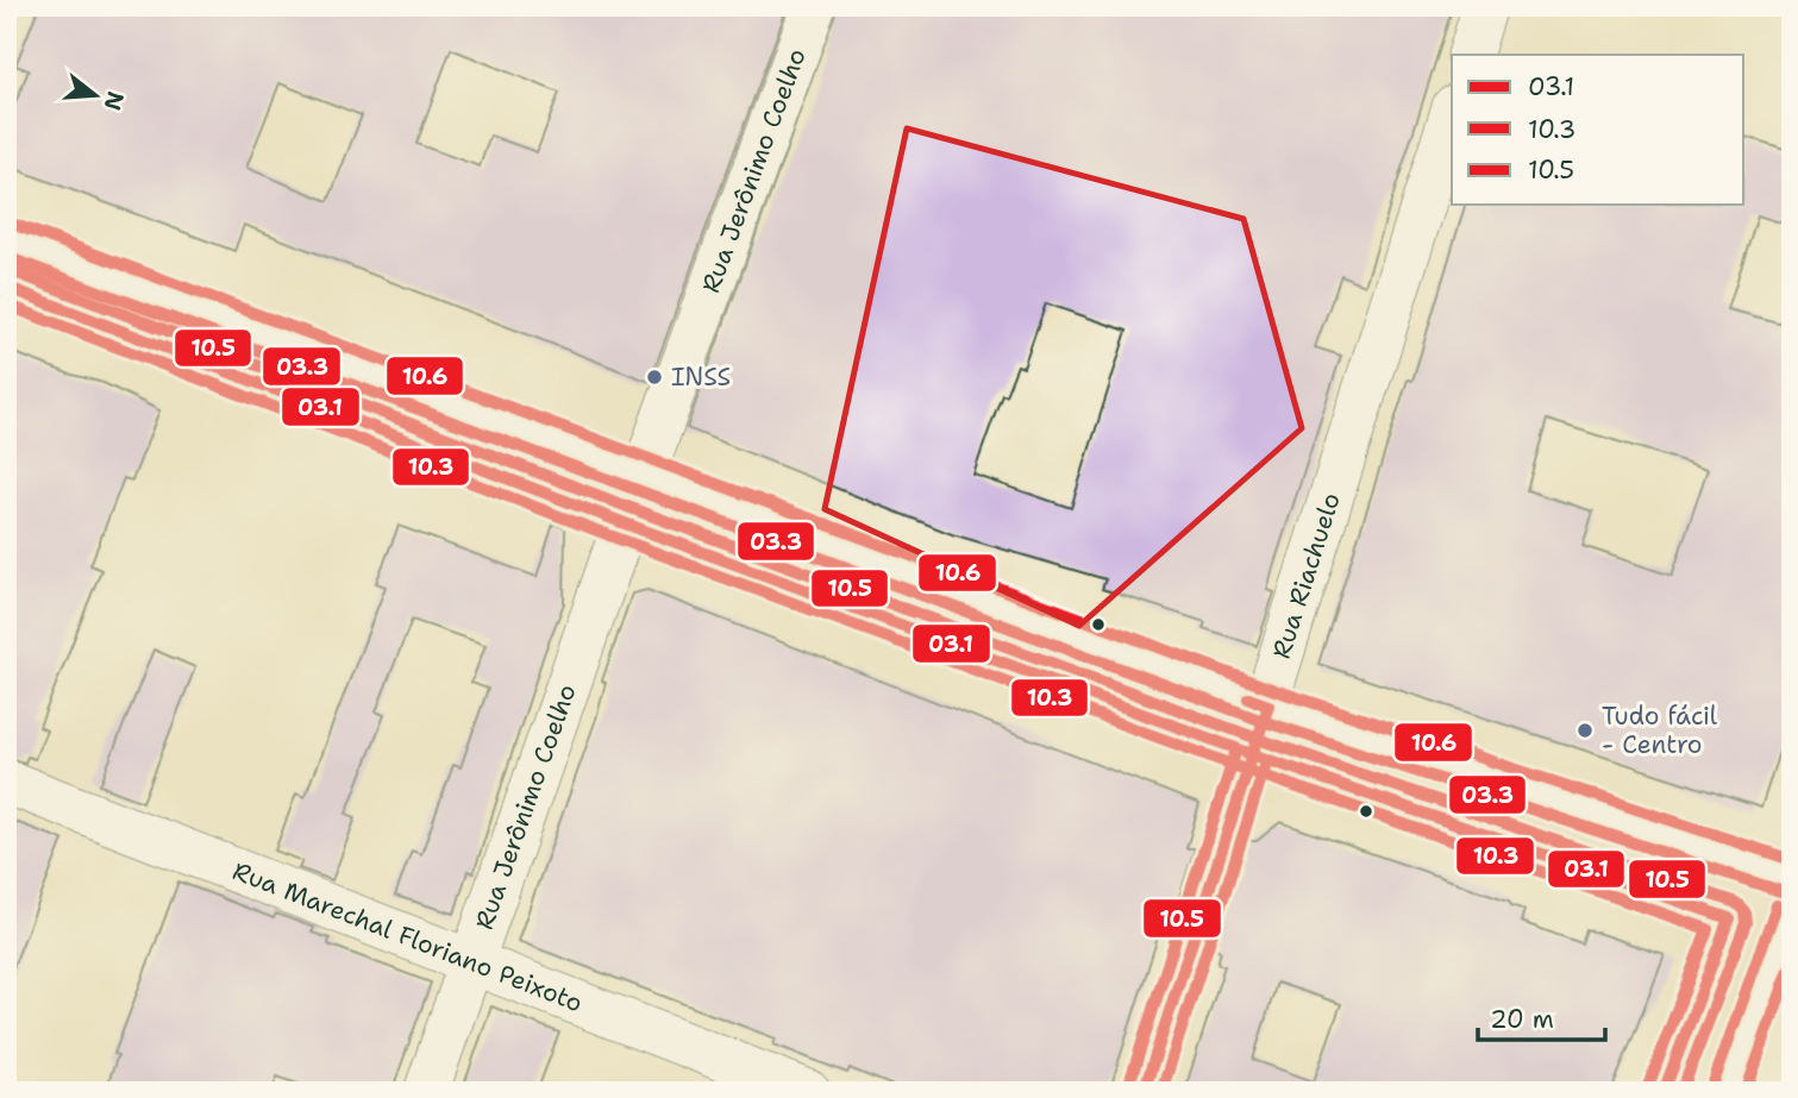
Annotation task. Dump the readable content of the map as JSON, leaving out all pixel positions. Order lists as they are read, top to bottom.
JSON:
{
  "streets": {
    "street": ["Rua Jerônimo Coelho", "Rua Riachuelo", "Rua Marechal Floriano Peixoto"]
  },
  "crossings": [
    ["Rua Jerônimo Coelho", "Rua Marechal Floriano Peixoto"]
  ],
  "places": ["INSS", "Tudo fácil - Centro"],
  "lines": [
    "transit line 10.6",
    "transit line 03.3",
    "transit line 10.5",
    "transit line 03.1",
    "transit line 10.3"
  ],
  "legend": ["03.1", "10.3", "10.5"],
  "scale_bar": "20 m",
  "north": "right"
}
